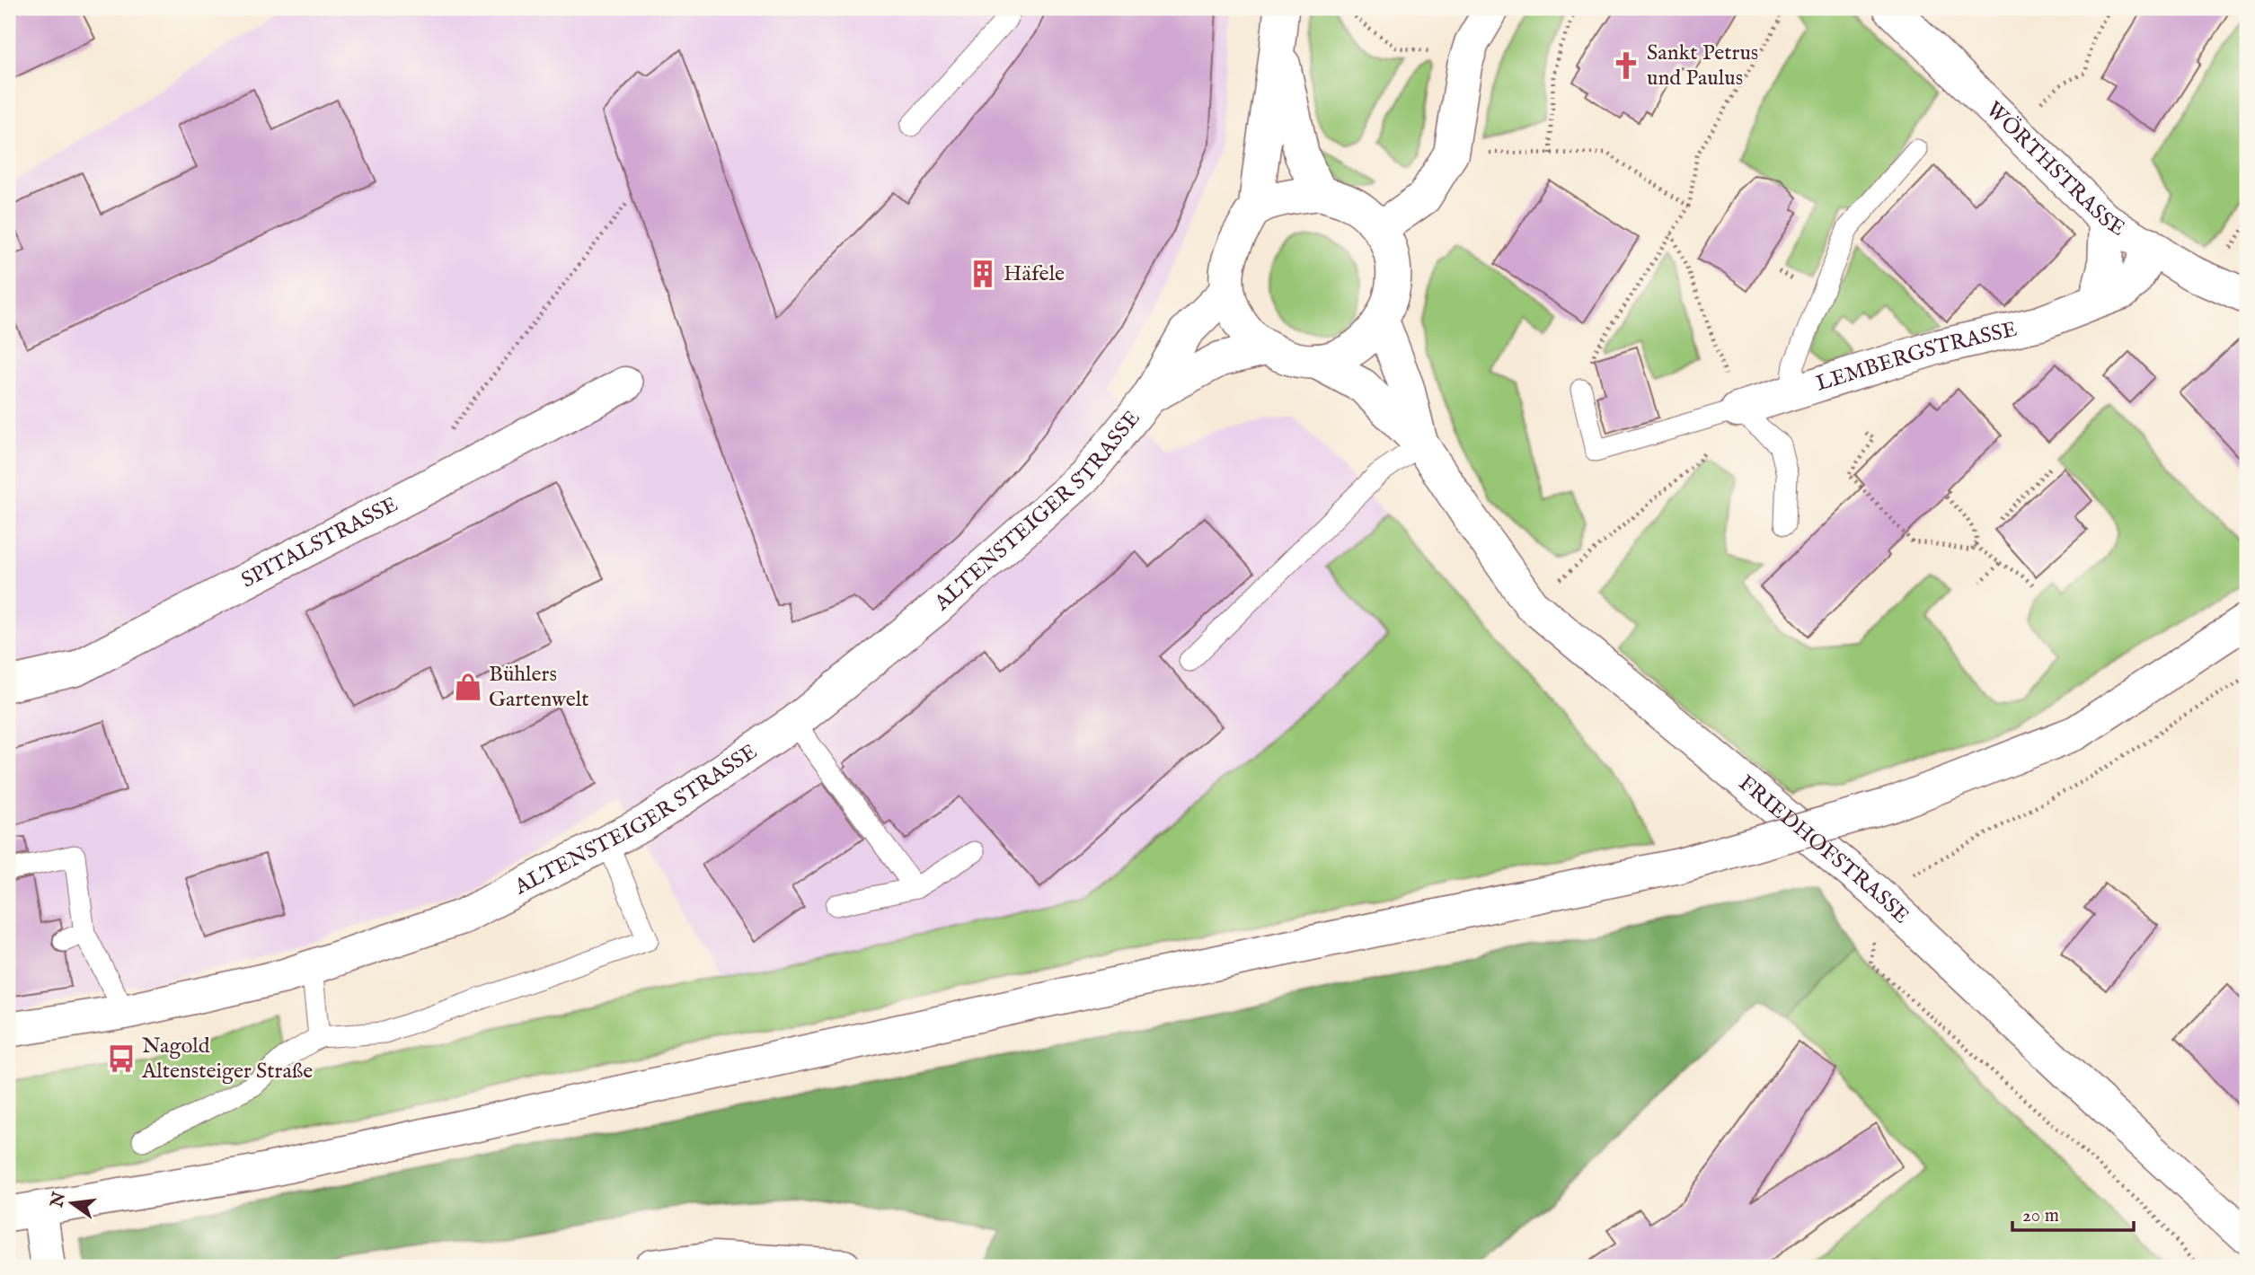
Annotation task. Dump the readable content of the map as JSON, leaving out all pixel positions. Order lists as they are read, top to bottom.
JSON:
{
  "streets": {
    "street": [
      "WÖRTHSTRASSE",
      "LEMBERGSTRASSE",
      "ALTENSTEIGER STRASSE",
      "SPITALSTRASSE",
      "FRIEDHOFSTRASSE"
    ]
  },
  "crossings": [
    ["WÖRTHSTRASSE", "LEMBERGSTRASSE"],
    ["ALTENSTEIGER STRASSE", "FRIEDHOFSTRASSE"]
  ],
  "places": {
    "church": ["Sankt Petrus und Paulus"],
    "building": ["Häfele"],
    "shop": ["Bühlers Gartenwelt"],
    "bus stop": ["Nagold Altensteiger Straße"]
  },
  "scale_bar": "20 m",
  "north": "left"
}
